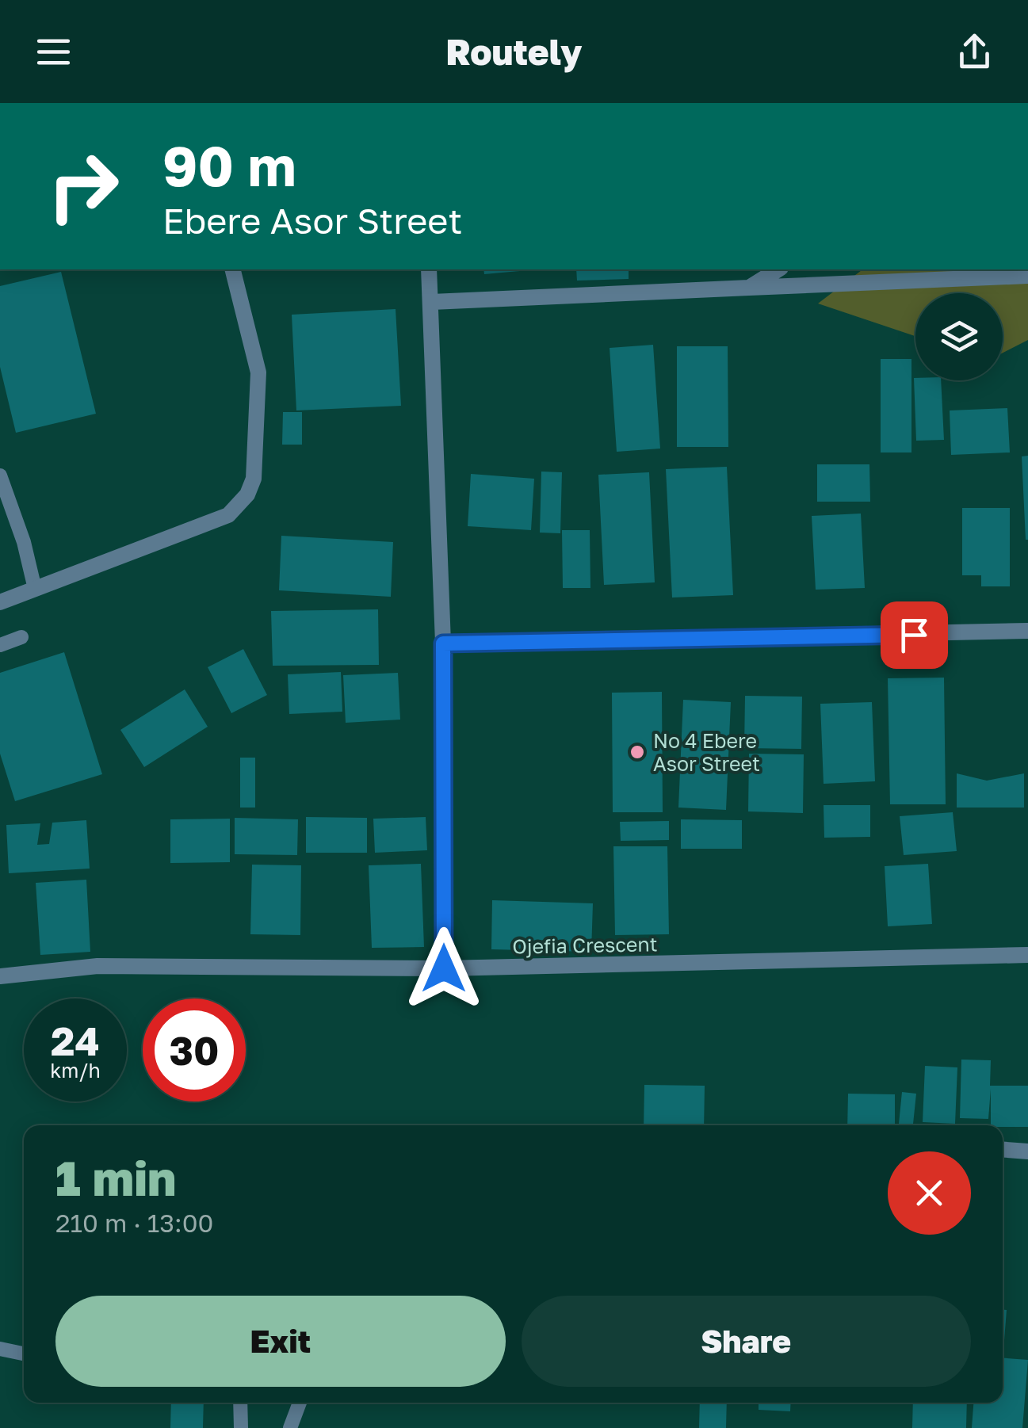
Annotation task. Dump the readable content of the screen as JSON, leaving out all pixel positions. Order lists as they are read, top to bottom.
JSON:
{
  "streets": {
    "street": ["Ojefia Crescent"]
  },
  "places": ["No 4 Ebere Asor Street"],
  "page": {
    "header": "Routely",
    "turn": ["90 m", "Ebere Asor Street"],
    "speed": "24 km/h",
    "limit": "30",
    "heading": ["1 min", "210 m · 13:00"],
    "buttons": ["Exit", "Share"]
  }
}
